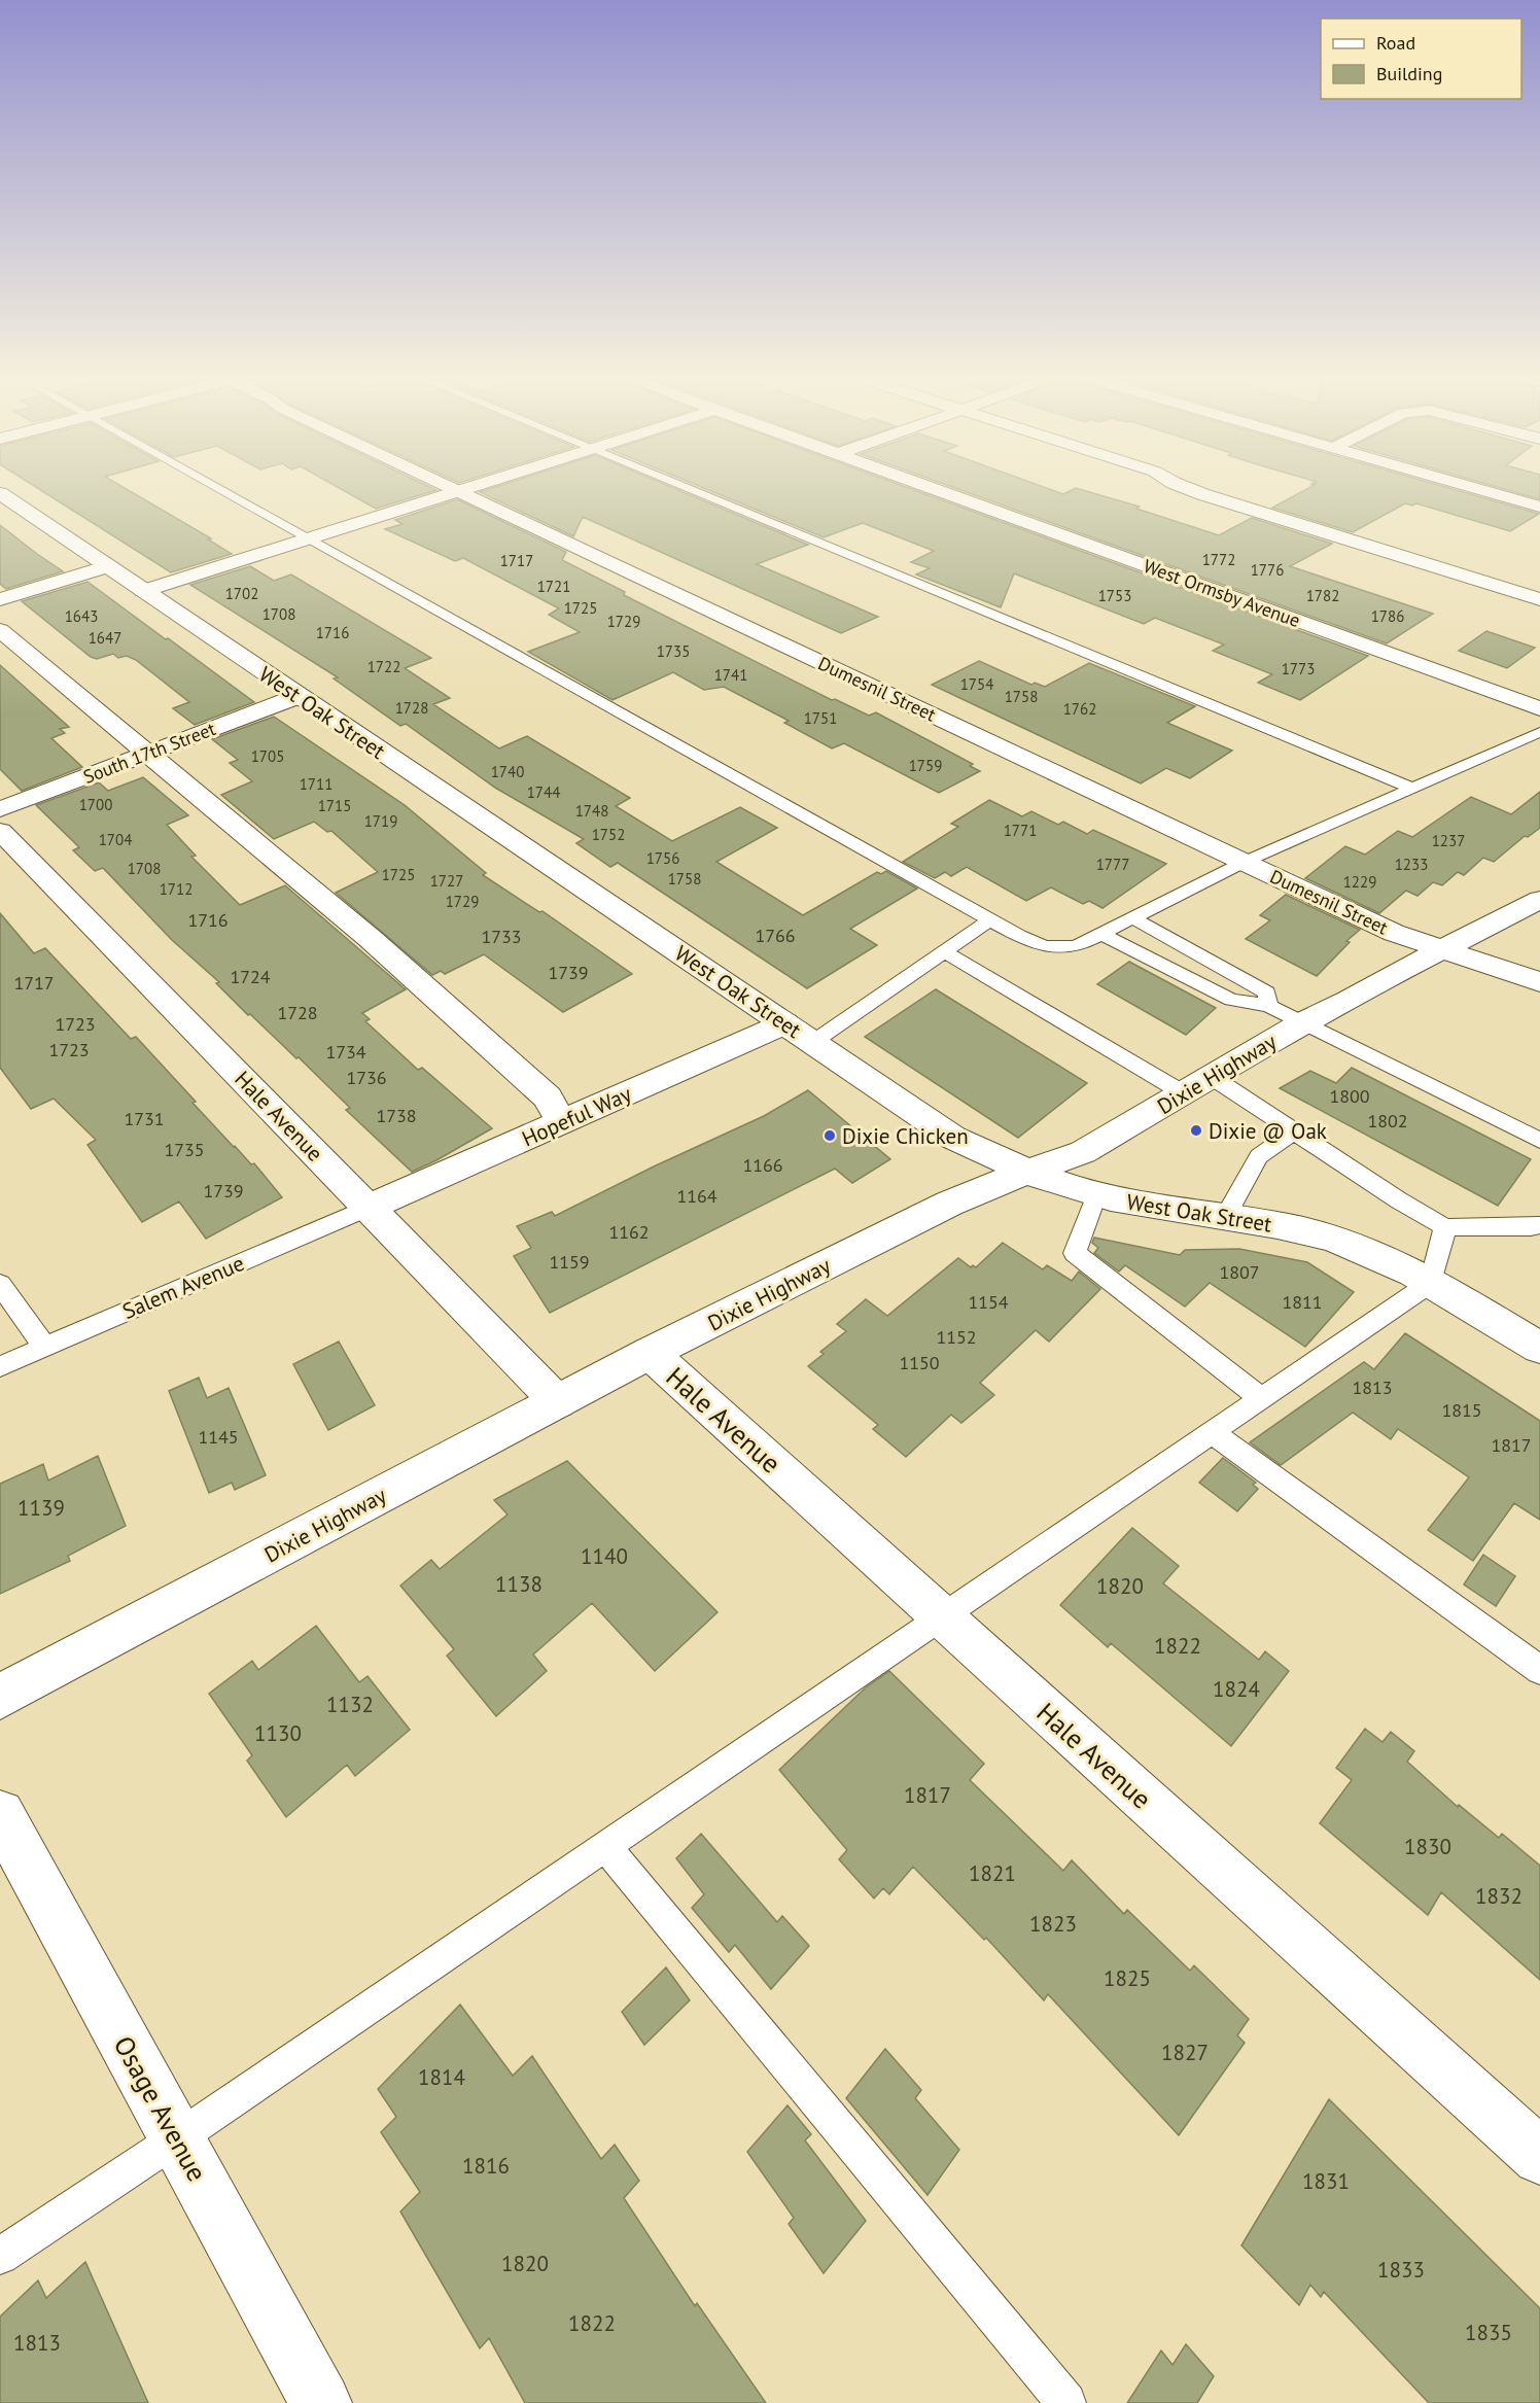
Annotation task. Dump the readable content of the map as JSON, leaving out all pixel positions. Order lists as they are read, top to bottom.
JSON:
{
  "streets": {
    "street": [
      "West Ormsby Avenue",
      "Dumesnil Street",
      "West Oak Street",
      "South 17th Street",
      "Dixie Highway",
      "Hale Avenue",
      "Hopeful Way",
      "Osage Avenue"
    ],
    "lane": ["Salem Avenue"]
  },
  "crossings": [
    ["Dumesnil Street", "Dixie Highway"],
    ["West Oak Street", "South 17th Street"],
    ["West Oak Street", "Dixie Highway"],
    ["West Oak Street", "Hopeful Way"],
    ["Dixie Highway", "Hale Avenue"],
    ["Hale Avenue", "Hopeful Way"],
    ["Hale Avenue", "Salem Avenue"],
    ["Hopeful Way", "Salem Avenue"]
  ],
  "places": ["Dixie @ Oak", "Dixie Chicken"],
  "house_numbers": [
    "1772",
    "1717",
    "1776",
    "1721",
    "1702",
    "1753",
    "1782",
    "1725",
    "1708",
    "1643",
    "1786",
    "1729",
    "1716",
    "1647",
    "1735",
    "1722",
    "1773",
    "1741",
    "1754",
    "1758",
    "1728",
    "1762",
    "1751",
    "1705",
    "1759",
    "1740",
    "1711",
    "1744",
    "1700",
    "1715",
    "1748",
    "1719",
    "1771",
    "1752",
    "1704",
    "1237",
    "1756",
    "1777",
    "1233",
    "1708",
    "1725",
    "1758",
    "1727",
    "1229",
    "1712",
    "1729",
    "1716",
    "1766",
    "1733",
    "1739",
    "1724",
    "1717",
    "1728",
    "1723",
    "1723",
    "1734",
    "1736",
    "1800",
    "1738",
    "1731",
    "1802",
    "1735",
    "1166",
    "1739",
    "1164",
    "1162",
    "1159",
    "1807",
    "1154",
    "1811",
    "1152",
    "1150",
    "1813",
    "1815",
    "1145",
    "1817",
    "1139",
    "1140",
    "1138",
    "1820",
    "1822",
    "1824",
    "1132",
    "1130",
    "1817",
    "1830",
    "1821",
    "1832",
    "1823",
    "1825",
    "1827",
    "1814",
    "1816",
    "1831",
    "1820",
    "1833",
    "1822",
    "1835",
    "1813"
  ],
  "legend": ["Road", "Building"]
}
